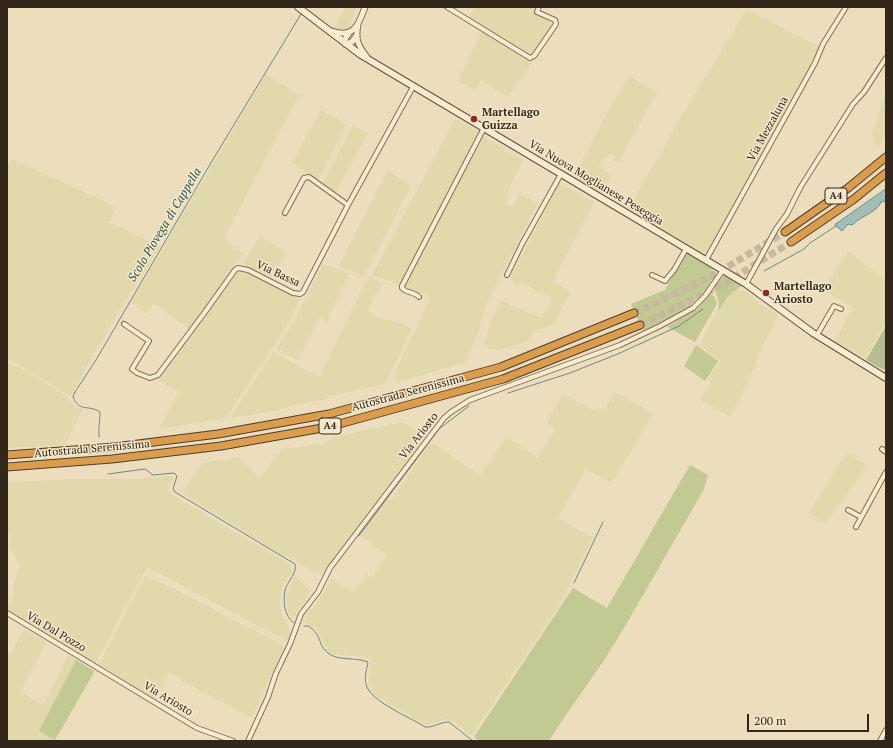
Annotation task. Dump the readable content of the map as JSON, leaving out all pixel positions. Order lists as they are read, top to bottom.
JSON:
{
  "streets": {
    "highway": ["A4", "Autostrada Serenissima"],
    "main road": ["Via Nuova Moglianese Peseggia"],
    "street": [
      "Via Mezzaluna",
      "Via Bassa",
      "Via Ariosto",
      "Via Dal Pozzo"
    ]
  },
  "crossings": [
    ["Via Mezzaluna", "Via Nuova Moglianese Peseggia"],
    ["Via Nuova Moglianese Peseggia", "Via Bassa"],
    ["Via Nuova Moglianese Peseggia", "Via Ariosto"],
    ["Via Ariosto", "Via Dal Pozzo"]
  ],
  "water": ["Scolo Piovega di Cappella"],
  "places": ["Martellago Guizza", "Martellago Ariosto"],
  "scale_bar": "200 m"
}
